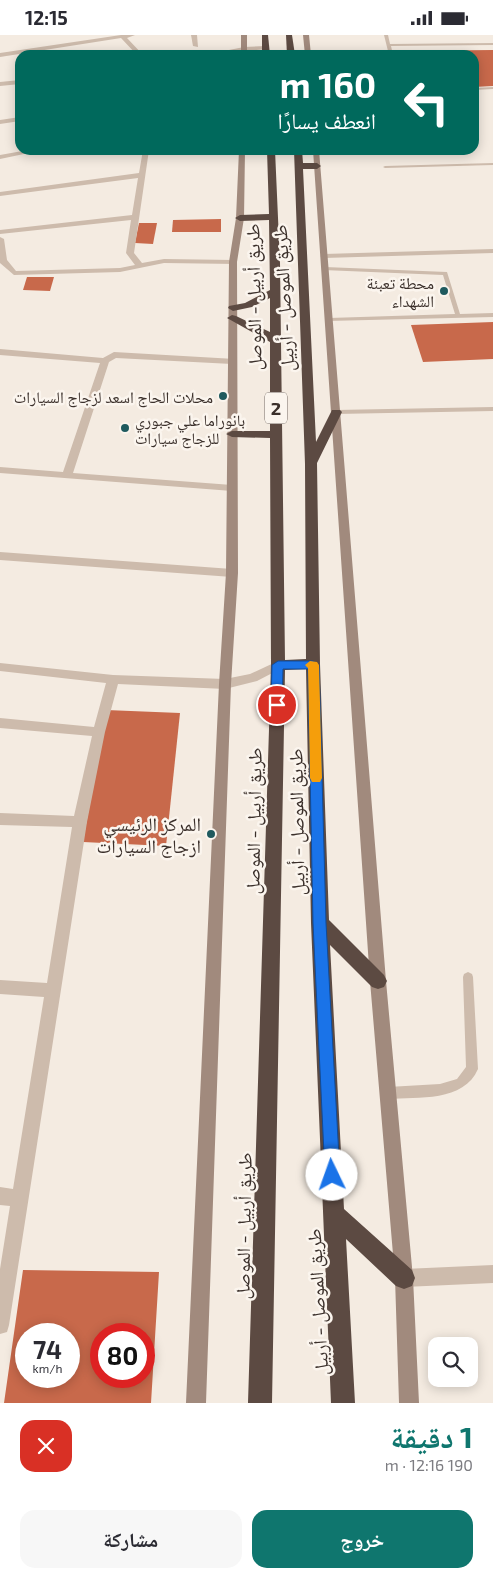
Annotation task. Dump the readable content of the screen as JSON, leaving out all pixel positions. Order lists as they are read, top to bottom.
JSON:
{
  "streets": {
    "highway": ["طريق أربيل - الموصل", "طريق الموصل - أربيل", "2"]
  },
  "places": [
    "محطة تعبئة الشهداء",
    "محلات الحاج اسعد لزجاج السيارات",
    "بانوراما علي جبوري للزجاج سيارات",
    "المركز الرئيسي ازجاج السيارات"
  ],
  "page": {
    "status": "12:15",
    "turn": ["160 m", "انعطف يسارًا"],
    "speed": "74 km/h",
    "limit": "80",
    "heading": ["1 دقيقة", "190 m · 12:16"],
    "buttons": ["خروج", "مشاركة"]
  }
}
